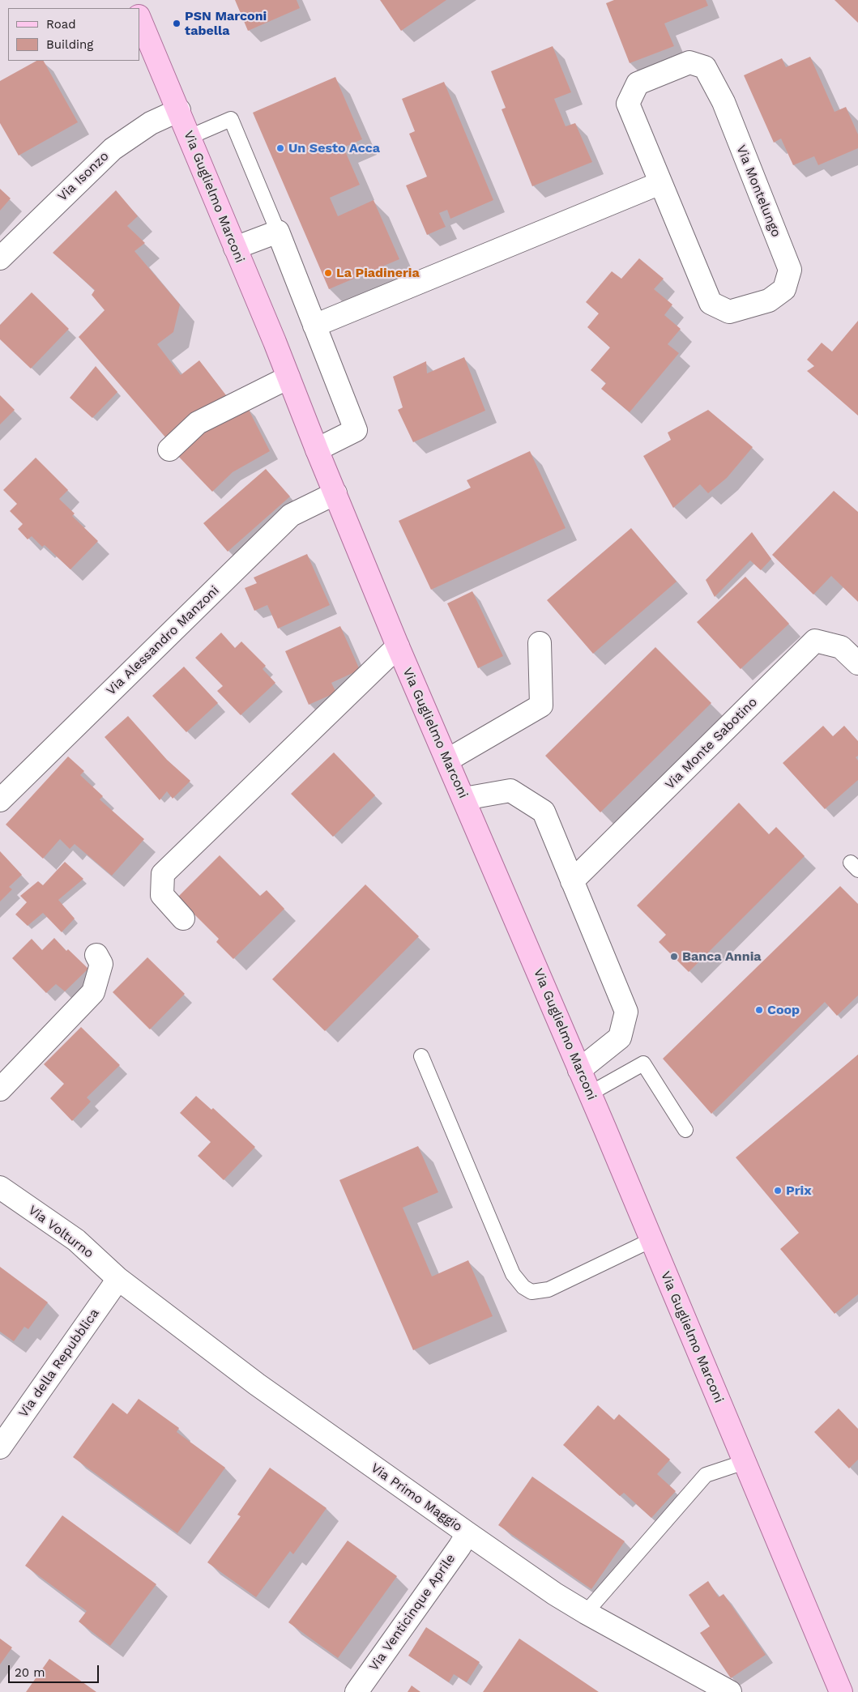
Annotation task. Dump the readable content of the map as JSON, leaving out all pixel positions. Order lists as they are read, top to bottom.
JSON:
{
  "streets": {
    "main road": ["Via Guglielmo Marconi"],
    "street": [
      "Via Isonzo",
      "Via Montelungo",
      "Via Alessandro Manzoni",
      "Via Monte Sabotino",
      "Via Volturno",
      "Via della Repubblica",
      "Via Primo Maggio",
      "Via Venticinque Aprile"
    ]
  },
  "crossings": [
    ["Via Isonzo", "Via Guglielmo Marconi"],
    ["Via Guglielmo Marconi", "Via Alessandro Manzoni"],
    ["Via Volturno", "Via della Repubblica"],
    ["Via Volturno", "Via Primo Maggio"],
    ["Via della Repubblica", "Via Primo Maggio"],
    ["Via Primo Maggio", "Via Venticinque Aprile"]
  ],
  "places": [
    "PSN Marconi tabella",
    "Un Sesto Acca",
    "La Piadineria",
    "Banca Annia",
    "Coop",
    "Prix"
  ],
  "legend": ["Road", "Building"],
  "scale_bar": "20 m"
}
